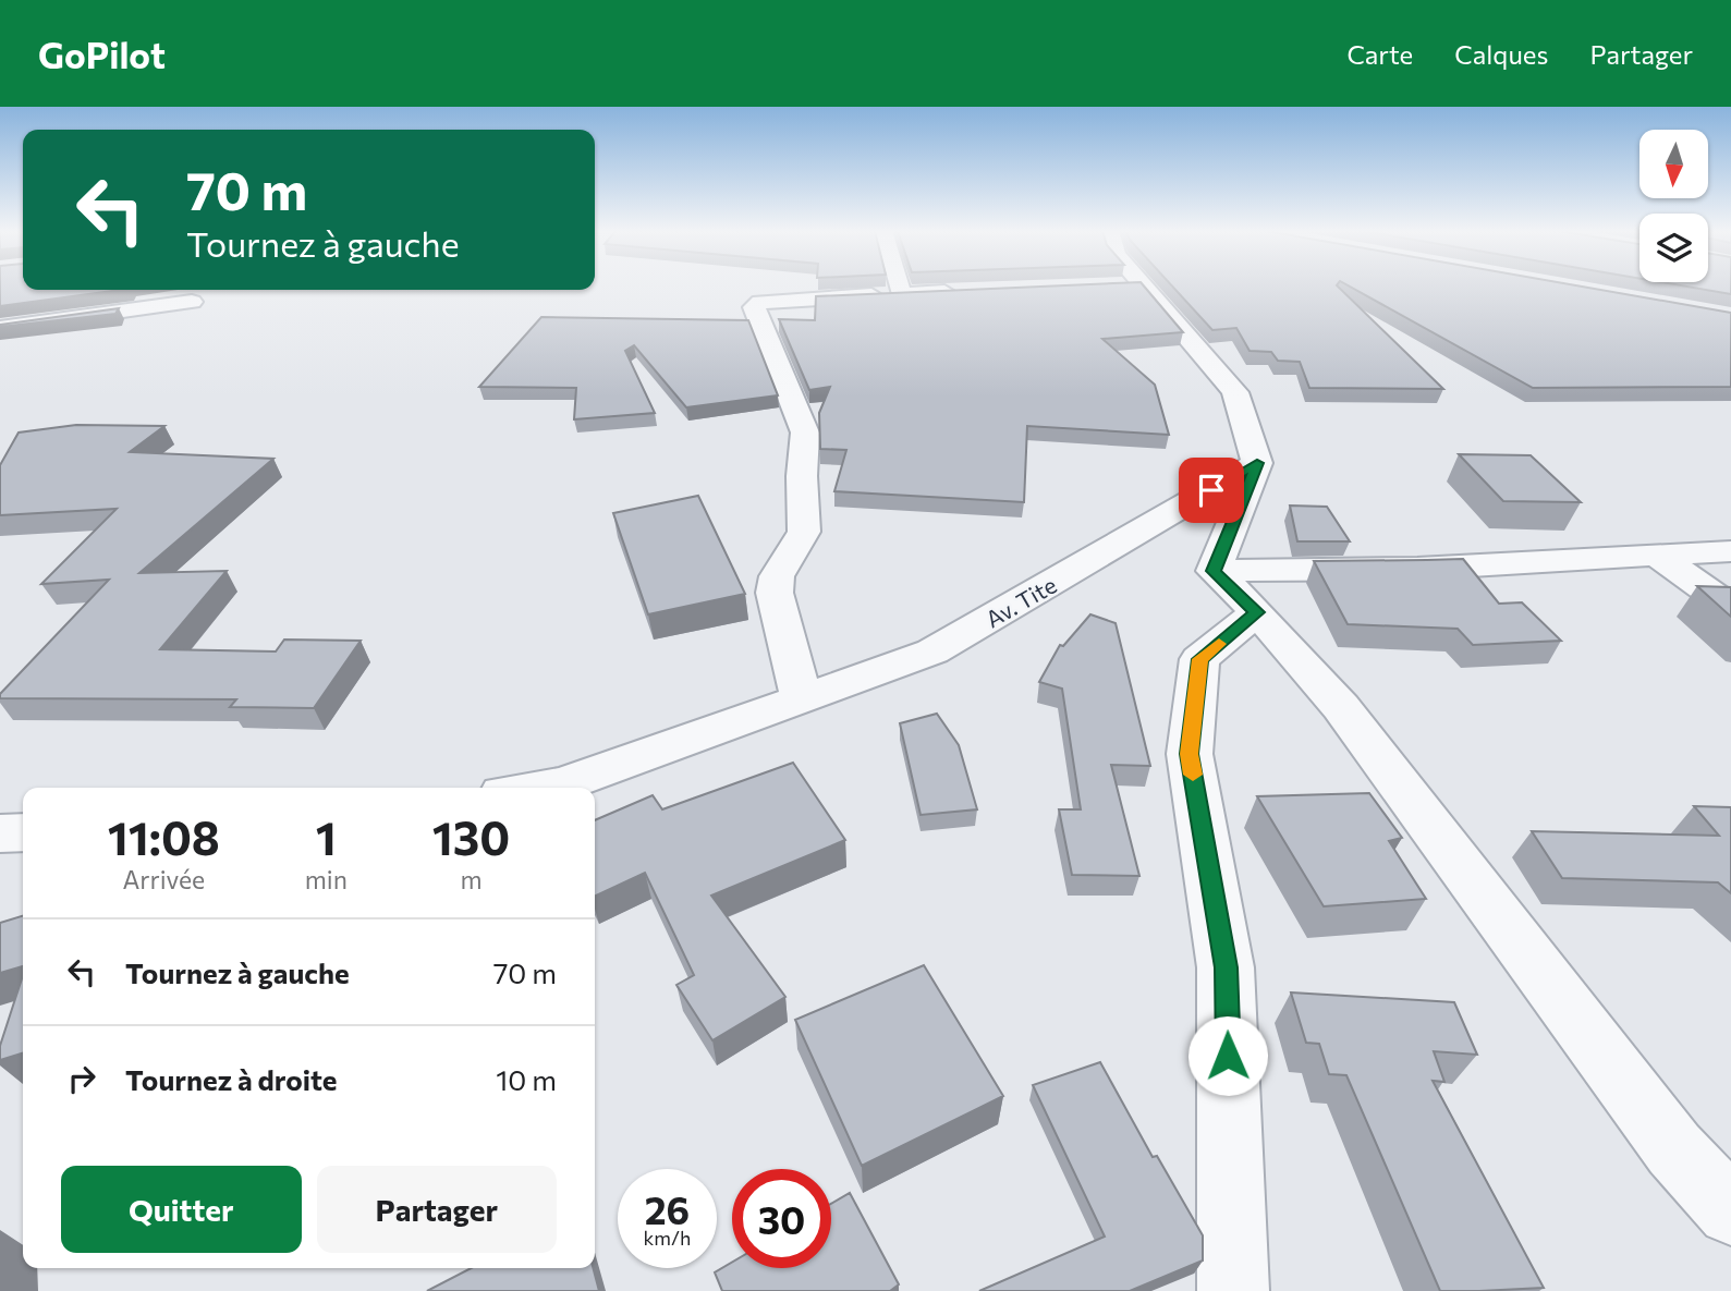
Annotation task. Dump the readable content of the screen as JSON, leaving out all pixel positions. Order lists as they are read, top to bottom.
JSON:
{
  "streets": {
    "street": ["Av. Tite"]
  },
  "north": "bottom",
  "page": {
    "header": "GoPilot",
    "nav": ["Carte", "Calques", "Partager"],
    "turn": ["70 m", "Tournez à gauche"],
    "eta": [
      "11:08",
      "Arrivée",
      "1",
      "min",
      "130",
      "m"
    ],
    "list": [
      {
        "name": "Tournez à gauche",
        "value": "70 m"
      },
      {
        "name": "Tournez à droite",
        "value": "10 m"
      }
    ],
    "buttons": ["Quitter", "Partager"],
    "speed": "26 km/h",
    "limit": "30"
  }
}
